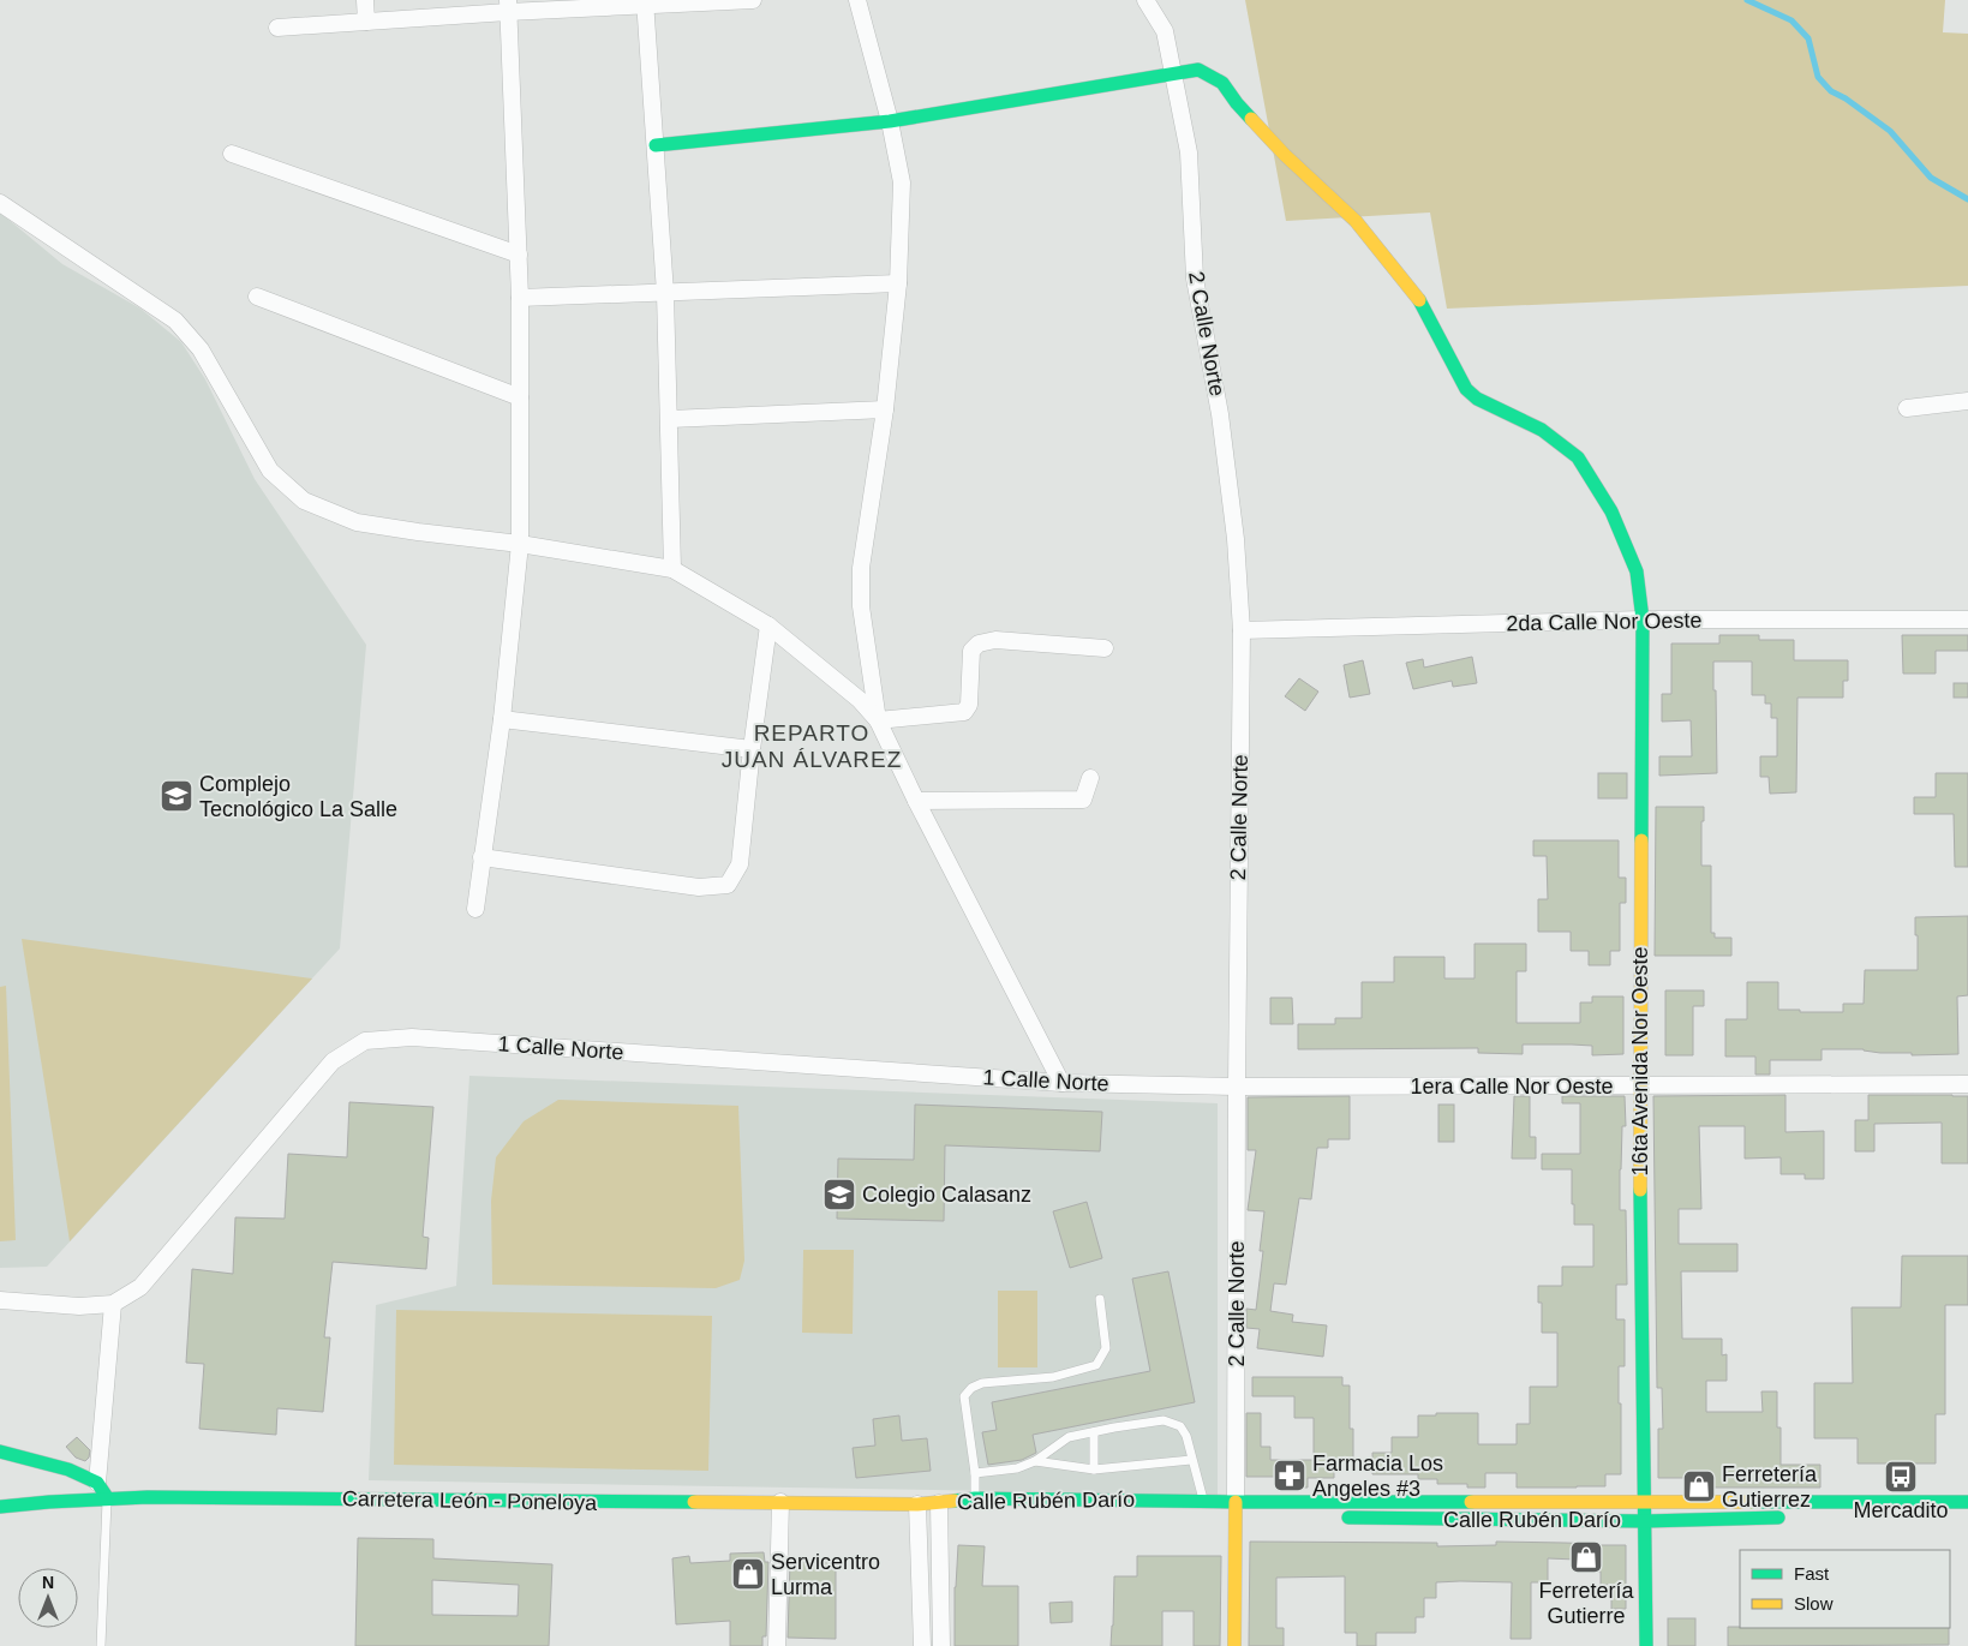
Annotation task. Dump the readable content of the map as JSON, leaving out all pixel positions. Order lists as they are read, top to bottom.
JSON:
{
  "streets": {
    "street": [
      "2 Calle Norte",
      "2da Calle Nor Oeste",
      "1 Calle Norte",
      "16ta Avenida Nor Oeste",
      "1era Calle Nor Oeste",
      "Carretera León - Poneloya",
      "Calle Rubén Darío"
    ]
  },
  "crossings": [
    ["2 Calle Norte", "2da Calle Nor Oeste"],
    ["2 Calle Norte", "1 Calle Norte"],
    ["2 Calle Norte", "16ta Avenida Nor Oeste"],
    ["2 Calle Norte", "1era Calle Nor Oeste"],
    ["2 Calle Norte", "Calle Rubén Darío"],
    ["2da Calle Nor Oeste", "16ta Avenida Nor Oeste"],
    ["1 Calle Norte", "1era Calle Nor Oeste"],
    ["16ta Avenida Nor Oeste", "1era Calle Nor Oeste"],
    ["16ta Avenida Nor Oeste", "Calle Rubén Darío"],
    ["Carretera León - Poneloya", "Calle Rubén Darío"]
  ],
  "districts": ["REPARTO JUAN ÁLVAREZ"],
  "places": {
    "school or university": ["Complejo Tecnológico La Salle", "Colegio Calasanz"],
    "pharmacy": ["Farmacia Los Angeles #3"],
    "bus stop": ["Mercadito"],
    "shop": ["Ferretería Gutierrez", "Ferretería Gutierre", "Servicentro Lurma"]
  },
  "legend": ["Fast", "Slow"],
  "north": "top"
}
